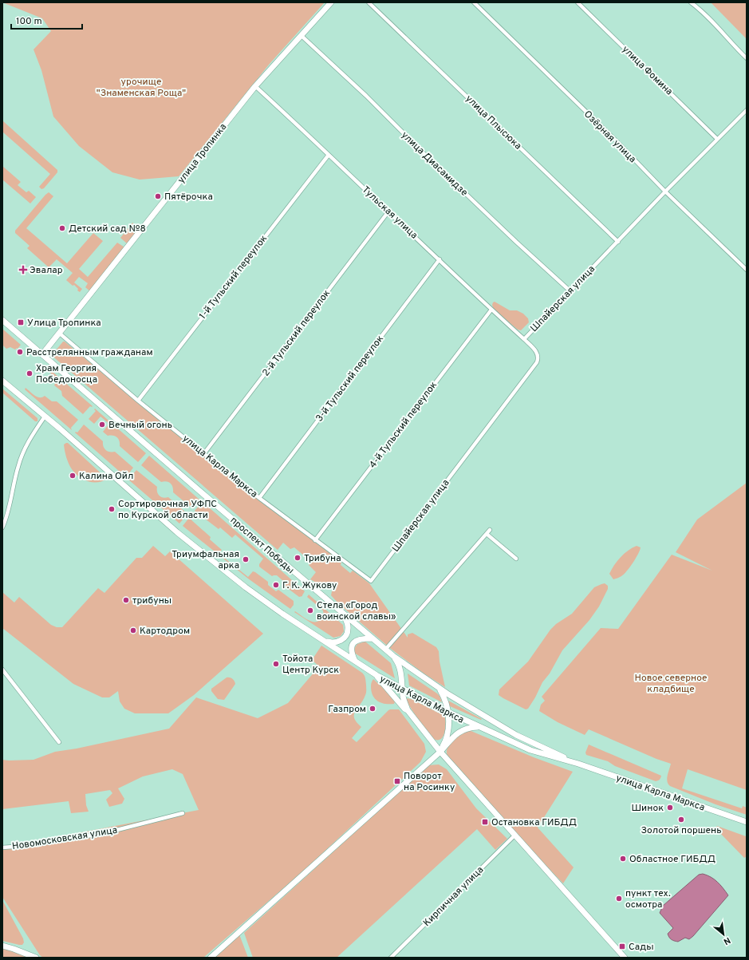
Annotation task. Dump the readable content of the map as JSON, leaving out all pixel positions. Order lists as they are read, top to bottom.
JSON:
{
  "streets": {
    "main road": ["улица Тропинка", "улица Карла Маркса", "проспект Победы"],
    "street": [
      "улица Фомина",
      "улица Плысюка",
      "Озёрная улица",
      "улица Диасамидзе",
      "Тульская улица",
      "1-й Тульский переулок",
      "Шпайерская улица",
      "2-й Тульский переулок",
      "3-й Тульский переулок",
      "4-й Тульский переулок",
      "Новомосковская улица",
      "Кирпичная улица"
    ]
  },
  "crossings": [
    ["улица Фомина", "Шпайерская улица"],
    ["улица Плысюка", "Шпайерская улица"],
    ["Озёрная улица", "Шпайерская улица"],
    ["улица Тропинка", "улица Диасамидзе"],
    ["улица Тропинка", "Тульская улица"],
    ["улица Тропинка", "улица Карла Маркса"],
    ["улица Тропинка", "проспект Победы"],
    ["улица Диасамидзе", "Шпайерская улица"],
    ["Тульская улица", "1-й Тульский переулок"],
    ["Тульская улица", "Шпайерская улица"],
    ["Тульская улица", "2-й Тульский переулок"],
    ["Тульская улица", "3-й Тульский переулок"],
    ["Тульская улица", "4-й Тульский переулок"],
    ["1-й Тульский переулок", "улица Карла Маркса"],
    ["Шпайерская улица", "улица Карла Маркса"],
    ["2-й Тульский переулок", "улица Карла Маркса"],
    ["3-й Тульский переулок", "улица Карла Маркса"],
    ["4-й Тульский переулок", "улица Карла Маркса"],
    ["улица Карла Маркса", "проспект Победы"],
    ["улица Карла Маркса", "Кирпичная улица"]
  ],
  "parks": ["урочище \"Знаменская Роща\"", "Новое северное кладбище"],
  "places": {
    "other": [
      "Пятёрочка",
      "Детский сад №8",
      "Расстрелянным гражданам",
      "Храм Георгия Победоносца",
      "Вечный огонь",
      "Калина Ойл",
      "Сортировочная УФПС по Курской области",
      "Трибуна",
      "Триумфальная арка",
      "Г. К. Жукову",
      "трибуны",
      "Стела «Город воинской славы»",
      "Картодром",
      "Тойота Центр Курск",
      "Газпром",
      "Шинок",
      "Золотой поршень",
      "Областное ГИБДД",
      "пункт тех. осмотра"
    ],
    "health": ["Эвалар"],
    "transit": [
      "Улица Тропинка",
      "Поворот на Росинку",
      "Остановка ГИБДД",
      "Сады"
    ]
  },
  "scale_bar": "100 m",
  "north": "bottom right"
}
